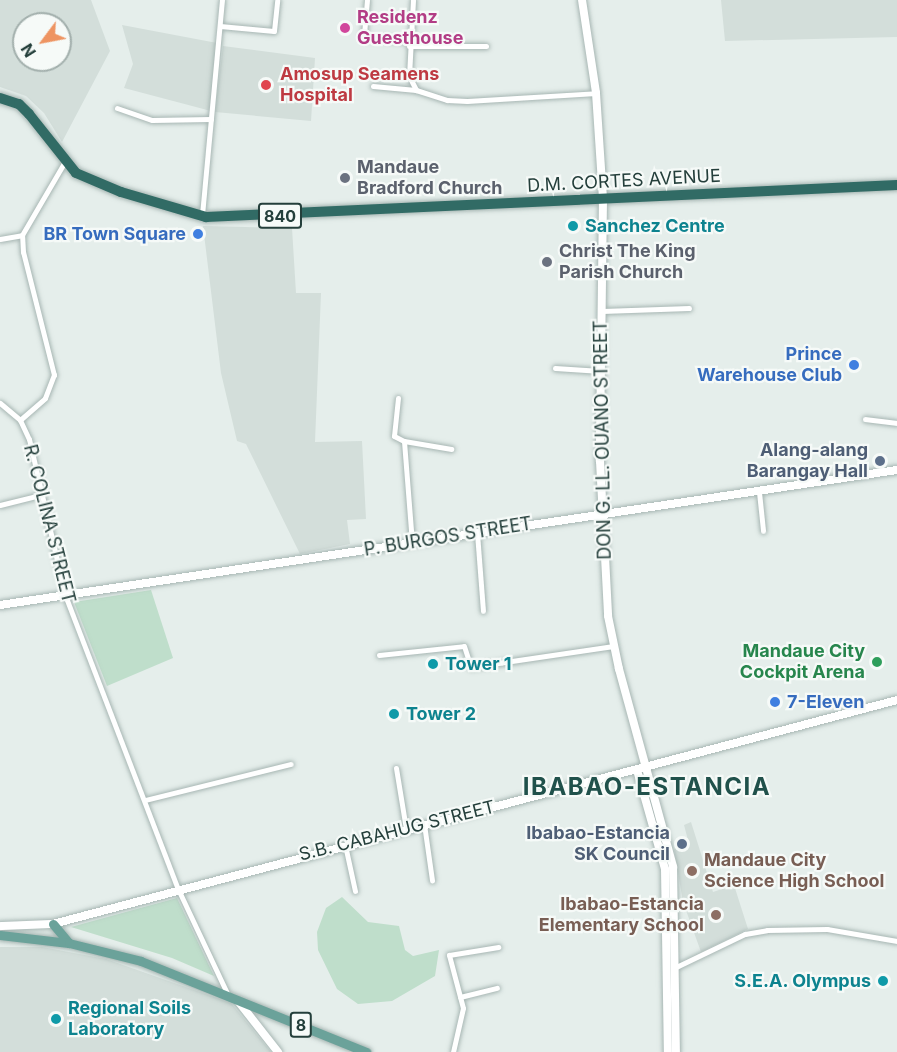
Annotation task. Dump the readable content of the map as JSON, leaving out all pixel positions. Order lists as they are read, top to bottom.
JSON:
{
  "streets": {
    "highway": ["D.M. CORTES AVENUE", "840"],
    "main road": ["8"],
    "street": [
      "DON G. LL. OUANO STREET",
      "R. COLINA STREET",
      "P. BURGOS STREET",
      "S.B. CABAHUG STREET"
    ]
  },
  "crossings": [
    ["D.M. CORTES AVENUE", "DON G. LL. OUANO STREET"],
    ["DON G. LL. OUANO STREET", "P. BURGOS STREET"],
    ["DON G. LL. OUANO STREET", "S.B. CABAHUG STREET"],
    ["R. COLINA STREET", "P. BURGOS STREET"],
    ["R. COLINA STREET", "S.B. CABAHUG STREET"],
    ["R. COLINA STREET", "8"]
  ],
  "districts": ["IBABAO-ESTANCIA"],
  "places": [
    "Residenz Guesthouse",
    "Amosup Seamens Hospital",
    "Mandaue Bradford Church",
    "Sanchez Centre",
    "BR Town Square",
    "Christ The King Parish Church",
    "Prince Warehouse Club",
    "Alang-alang Barangay Hall",
    "Mandaue City Cockpit Arena",
    "Tower 1",
    "7-Eleven",
    "Tower 2",
    "Ibabao-Estancia SK Council",
    "Mandaue City Science High School",
    "Ibabao-Estancia Elementary School",
    "S.E.A. Olympus",
    "Regional Soils Laboratory"
  ],
  "north": "bottom left"
}
